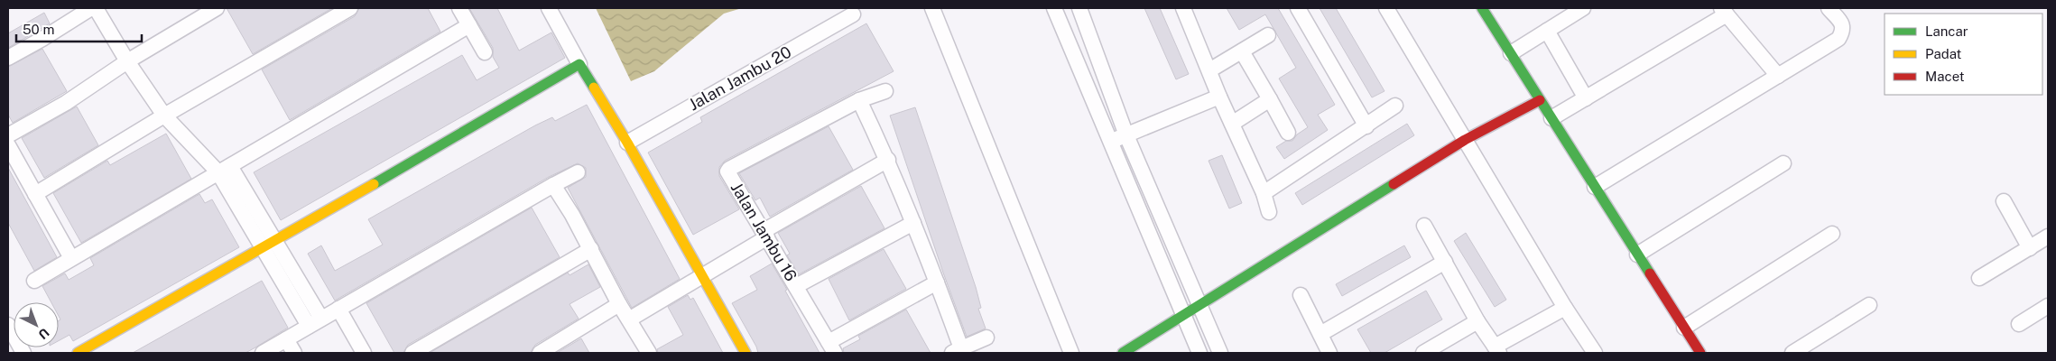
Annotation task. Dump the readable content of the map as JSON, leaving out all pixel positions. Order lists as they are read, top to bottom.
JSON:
{
  "streets": {
    "street": ["Jalan Jambu 20", "Jalan Jambu 16"]
  },
  "legend": ["Lancar", "Padat", "Macet"],
  "scale_bar": "50 m",
  "north": "bottom right"
}
